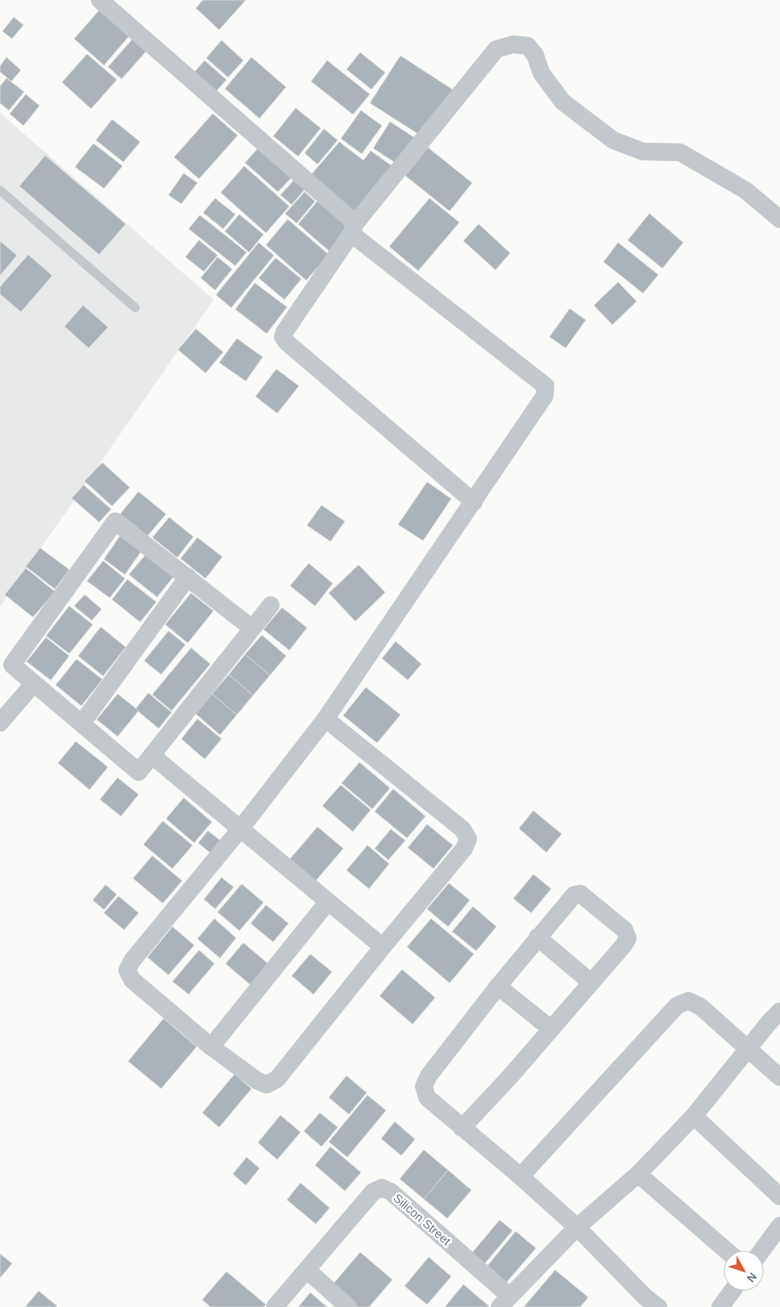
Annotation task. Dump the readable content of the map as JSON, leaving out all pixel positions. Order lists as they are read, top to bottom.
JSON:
{
  "streets": {
    "street": ["Silicon Street"]
  },
  "north": "bottom right"
}
